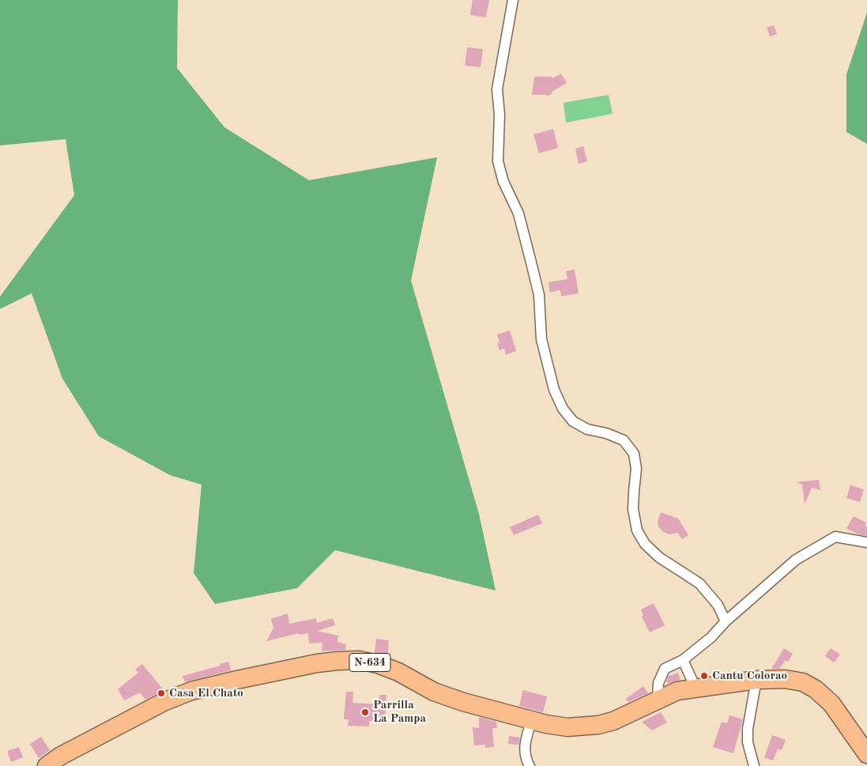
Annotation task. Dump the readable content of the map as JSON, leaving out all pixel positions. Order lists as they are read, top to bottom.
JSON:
{
  "streets": {
    "highway": ["N-634"]
  },
  "places": ["Cantu Colorao", "Casa El Chato", "Parrilla La Pampa"]
}
